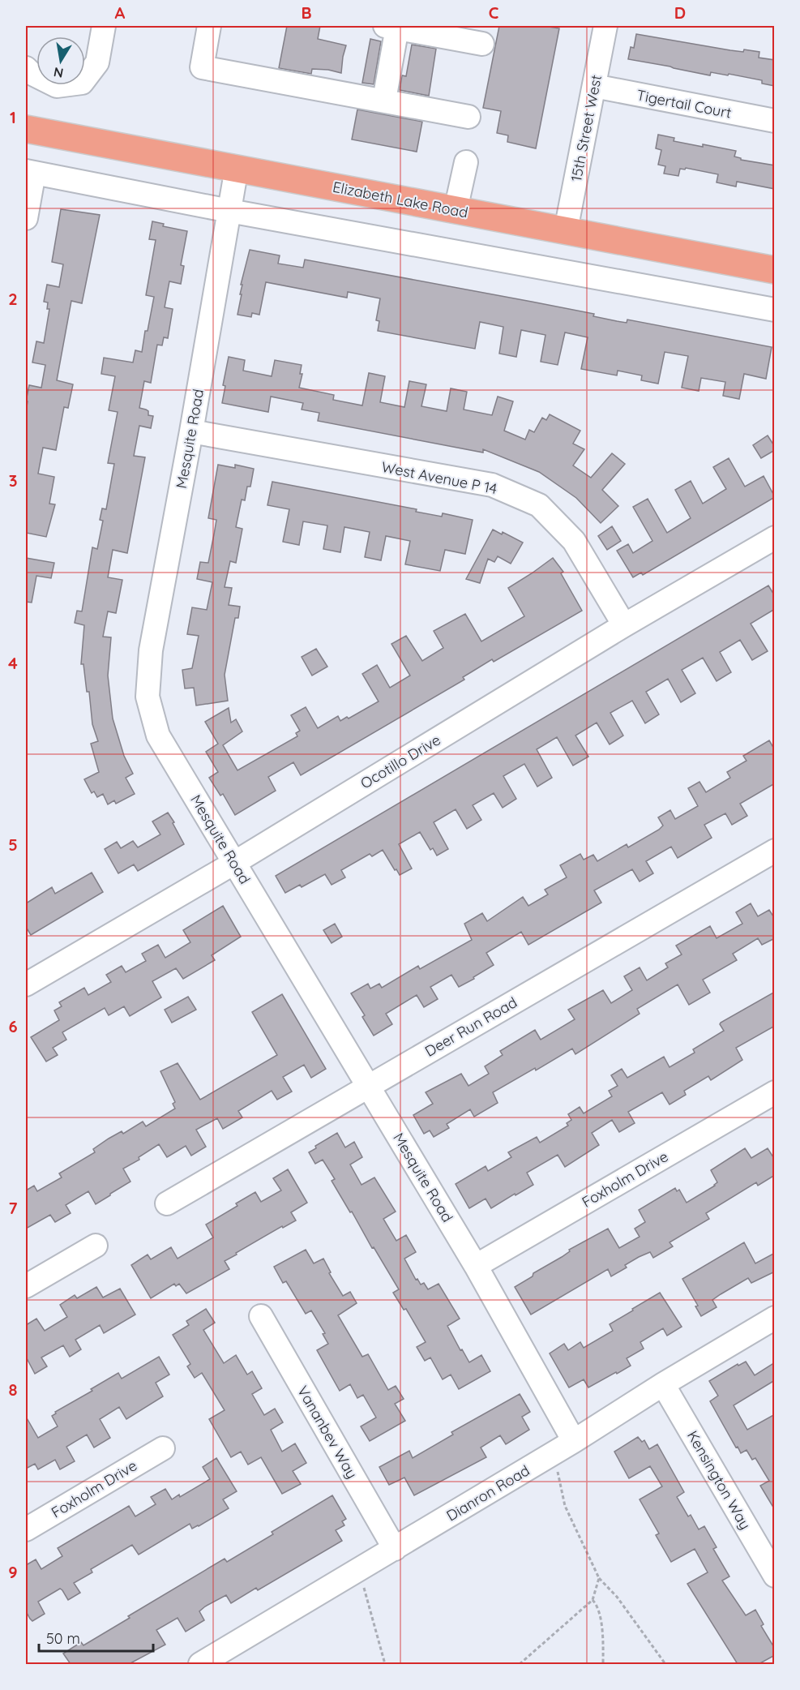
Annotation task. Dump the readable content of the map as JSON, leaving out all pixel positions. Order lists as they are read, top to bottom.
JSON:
{
  "streets": {
    "main road": ["Elizabeth Lake Road"],
    "street": [
      "Tigertail Court",
      "15th Street West",
      "Mesquite Road",
      "West Avenue P 14",
      "Ocotillo Drive",
      "Deer Run Road",
      "Foxholm Drive",
      "Vananbev Way",
      "Kensington Way",
      "Dianron Road"
    ]
  },
  "crossings": [
    ["Tigertail Court", "15th Street West"],
    ["15th Street West", "Elizabeth Lake Road"],
    ["Elizabeth Lake Road", "Mesquite Road"],
    ["Mesquite Road", "West Avenue P 14"],
    ["Mesquite Road", "Ocotillo Drive"],
    ["Mesquite Road", "Deer Run Road"],
    ["Mesquite Road", "Foxholm Drive"],
    ["Mesquite Road", "Dianron Road"],
    ["West Avenue P 14", "Ocotillo Drive"],
    ["Vananbev Way", "Dianron Road"],
    ["Kensington Way", "Dianron Road"]
  ],
  "scale_bar": "50 m",
  "north": "bottom",
  "grid": {
    "columns": [
      "A",
      "B",
      "C",
      "D"
    ],
    "rows": [
      "1",
      "2",
      "3",
      "4",
      "5",
      "6",
      "7",
      "8",
      "9"
    ]
  }
}
